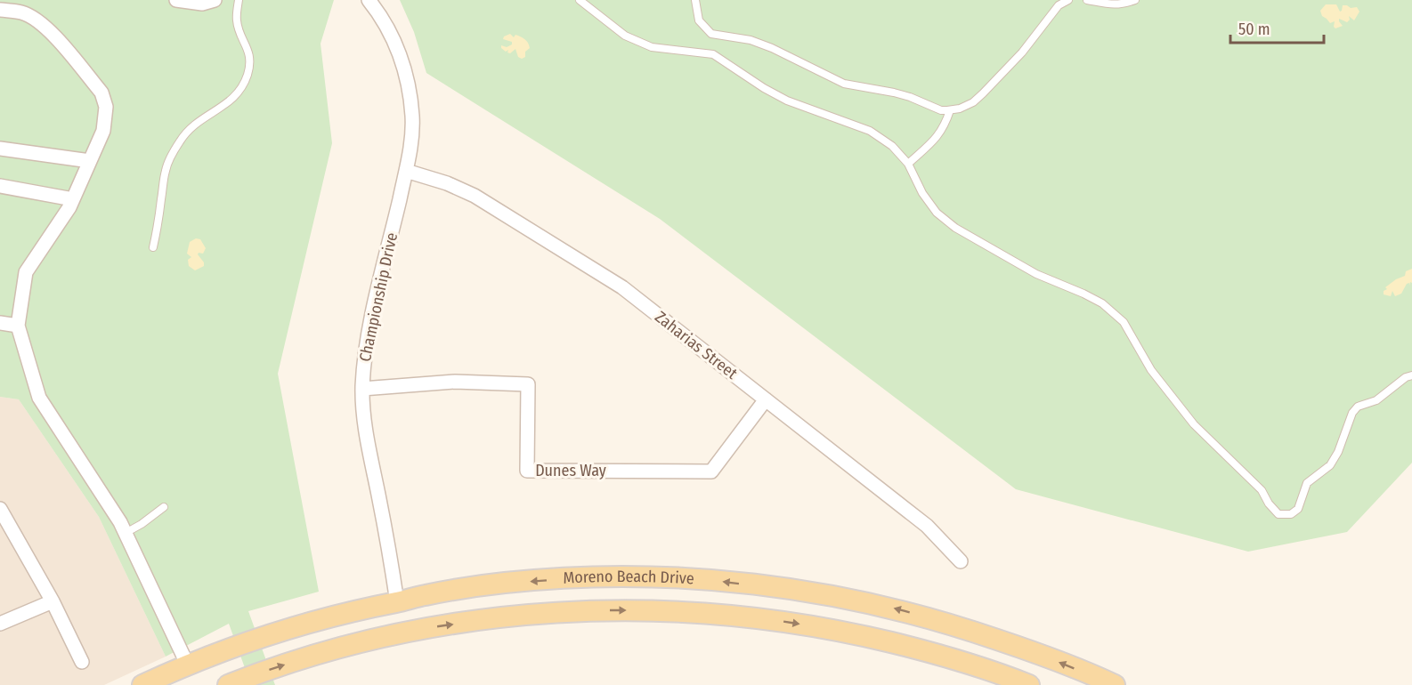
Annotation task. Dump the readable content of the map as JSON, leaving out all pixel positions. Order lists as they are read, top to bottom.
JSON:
{
  "streets": {
    "main road": ["Moreno Beach Drive"],
    "street": ["Championship Drive", "Zaharias Street", "Dunes Way"]
  },
  "crossings": [
    ["Championship Drive", "Zaharias Street"],
    ["Championship Drive", "Dunes Way"],
    ["Championship Drive", "Moreno Beach Drive"],
    ["Zaharias Street", "Dunes Way"]
  ],
  "scale_bar": "50 m"
}
